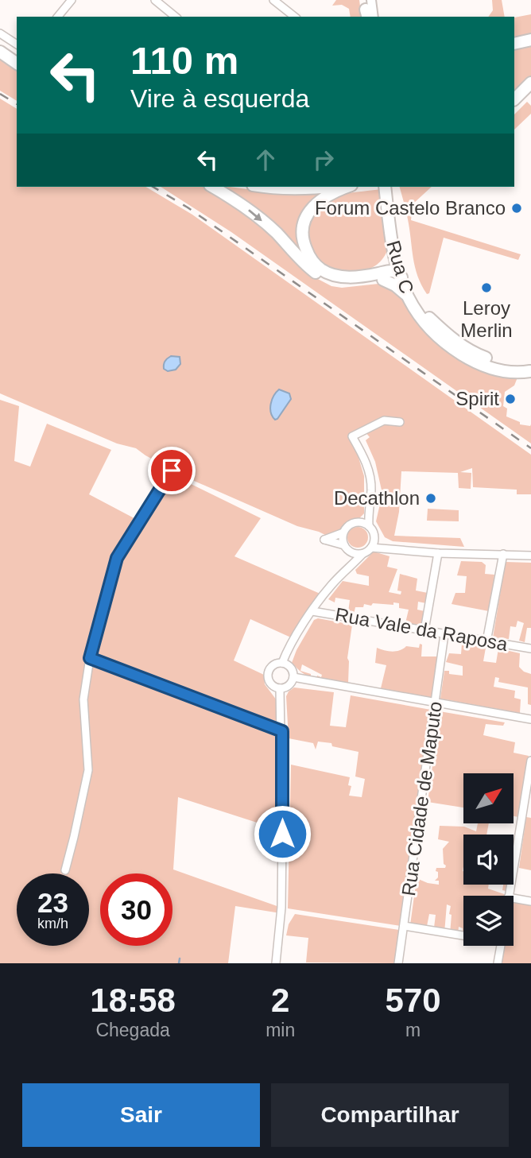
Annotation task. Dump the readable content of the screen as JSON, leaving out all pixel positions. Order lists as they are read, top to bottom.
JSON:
{
  "streets": {
    "main road": ["Rua C"],
    "street": ["Rua Vale da Raposa", "Rua Cidade de Maputo"]
  },
  "crossings": [
    ["Rua Vale da Raposa", "Rua Cidade de Maputo"]
  ],
  "places": [
    "Forum Castelo Branco",
    "Leroy Merlin",
    "Spirit",
    "Decathlon"
  ],
  "north": "top right",
  "page": {
    "turn": ["110 m", "Vire à esquerda"],
    "speed": "23 km/h",
    "limit": "30",
    "eta": [
      "18:58",
      "Chegada",
      "2",
      "min",
      "570",
      "m"
    ],
    "buttons": ["Sair", "Compartilhar"]
  }
}
